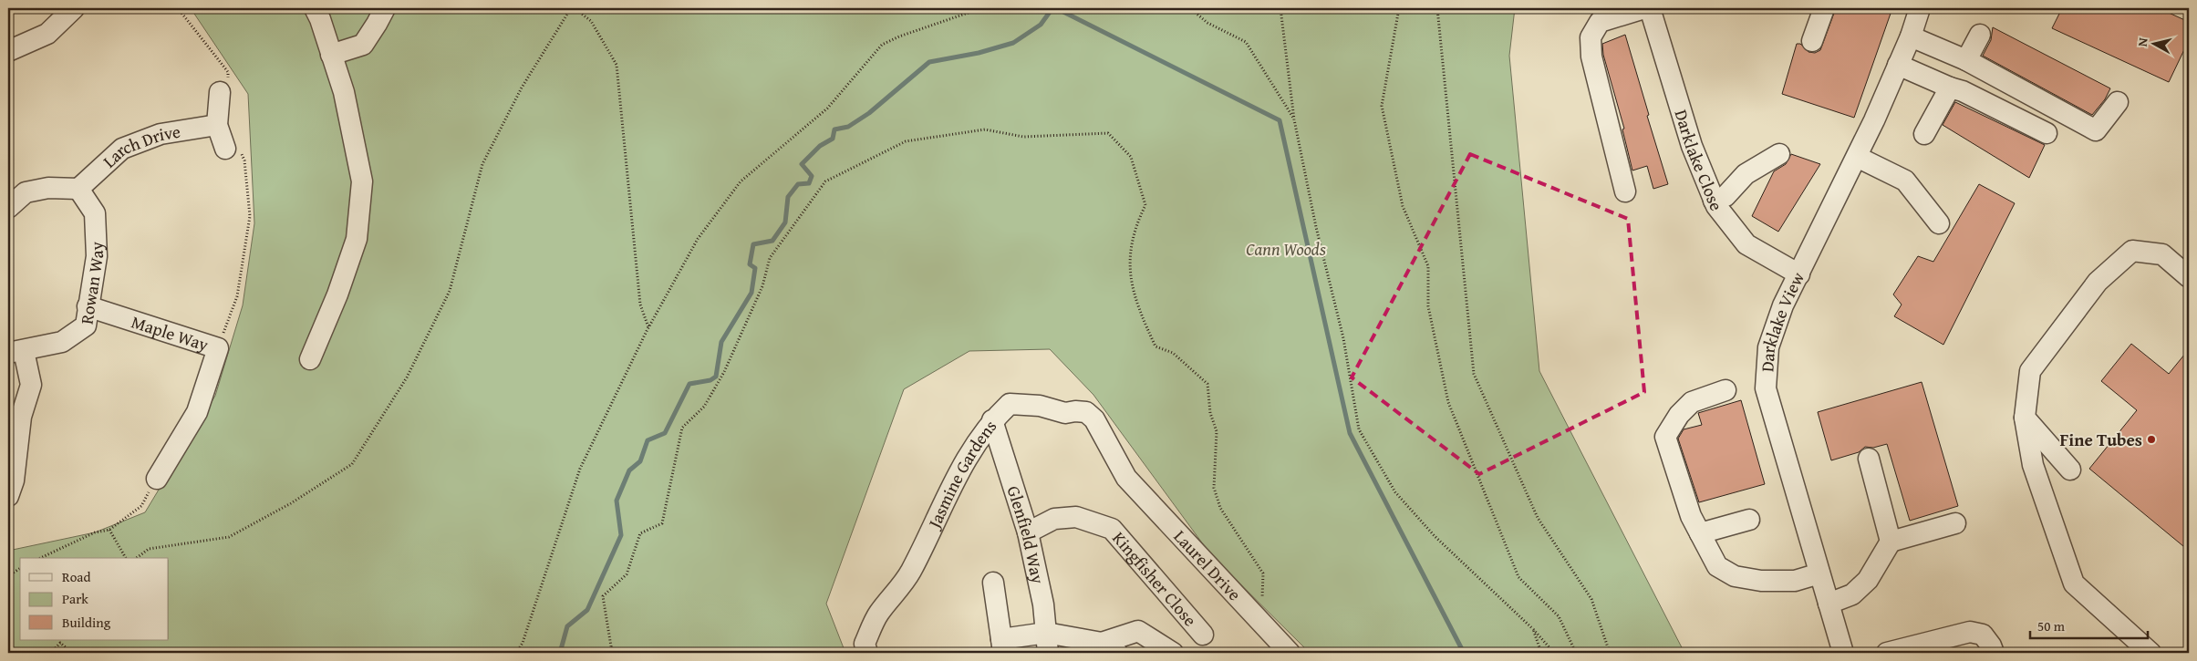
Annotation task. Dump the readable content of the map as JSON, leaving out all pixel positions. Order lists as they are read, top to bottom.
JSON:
{
  "streets": {
    "street": [
      "Larch Drive",
      "Darklake Close",
      "Rowan Way",
      "Darklake View",
      "Maple Way",
      "Jasmine Gardens",
      "Glenfield Way",
      "Laurel Drive",
      "Kingfisher Close"
    ]
  },
  "crossings": [
    ["Larch Drive", "Rowan Way"],
    ["Darklake Close", "Darklake View"],
    ["Rowan Way", "Maple Way"],
    ["Jasmine Gardens", "Glenfield Way"],
    ["Jasmine Gardens", "Laurel Drive"],
    ["Glenfield Way", "Kingfisher Close"]
  ],
  "parks": ["Cann Woods"],
  "places": ["Fine Tubes"],
  "legend": ["Road", "Park", "Building"],
  "scale_bar": "50 m",
  "north": "left"
}
